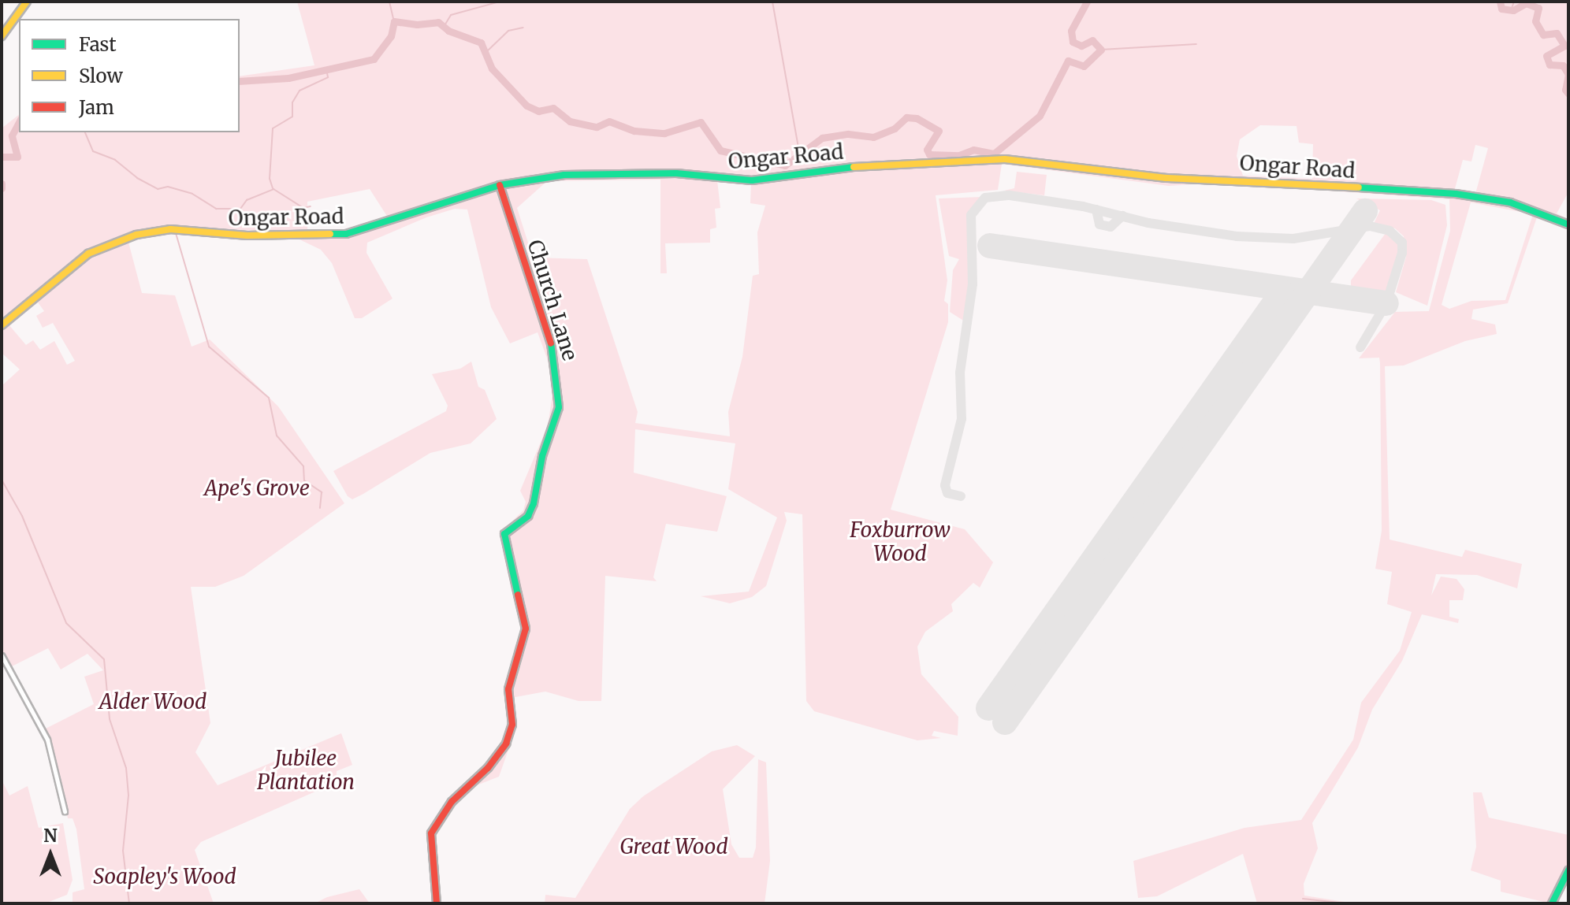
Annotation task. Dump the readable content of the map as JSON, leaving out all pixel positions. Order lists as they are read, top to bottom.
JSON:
{
  "streets": {
    "main road": ["Ongar Road", "Church Lane"]
  },
  "crossings": [
    ["Ongar Road", "Church Lane"]
  ],
  "parks": [
    "Ape's Grove",
    "Foxburrow Wood",
    "Alder Wood",
    "Jubilee Plantation",
    "Great Wood",
    "Soapley's Wood"
  ],
  "legend": ["Fast", "Slow", "Jam"],
  "north": "top"
}
